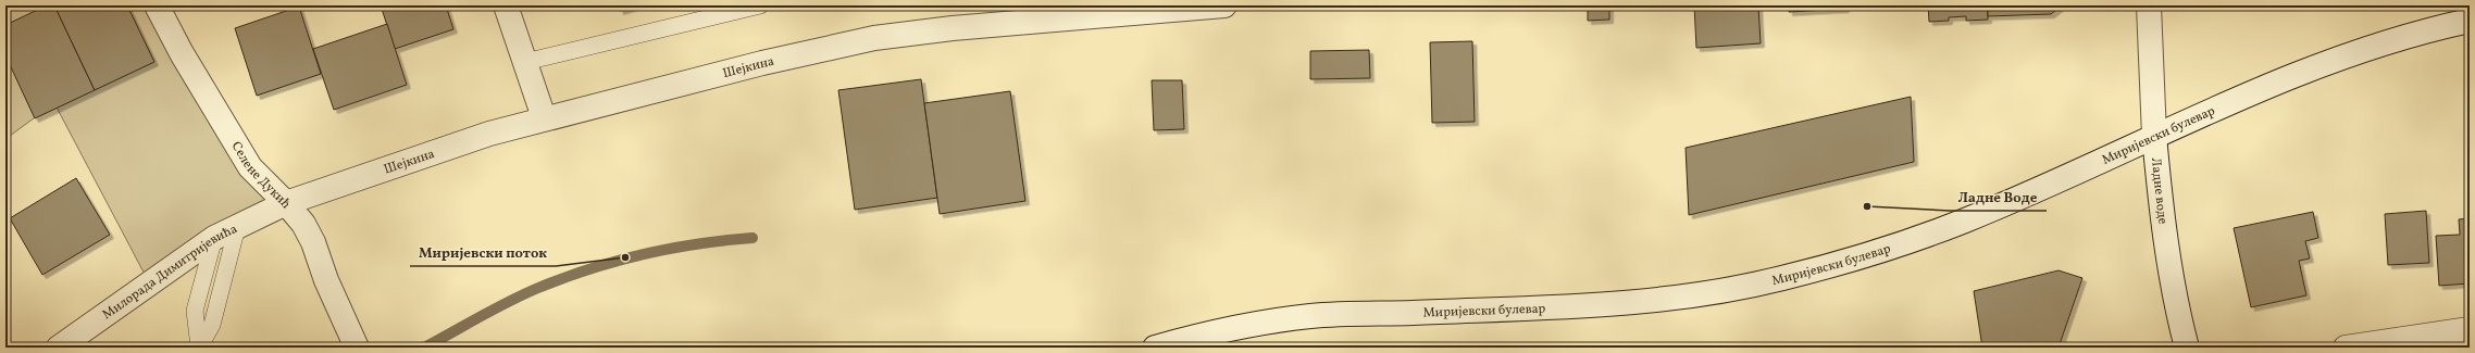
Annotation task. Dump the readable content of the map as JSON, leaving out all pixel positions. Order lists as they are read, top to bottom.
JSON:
{
  "streets": {
    "street": [
      "Шејкина",
      "Миријевски булевар",
      "Селене Дукић",
      "Ладне воде",
      "Милорада Димитријевића"
    ]
  },
  "crossings": [
    ["Шејкина", "Селене Дукић"],
    ["Шејкина", "Милорада Димитријевића"],
    ["Миријевски булевар", "Ладне воде"],
    ["Селене Дукић", "Милорада Димитријевића"]
  ],
  "places": ["Ладне Воде", "Миријевски поток"]
}
